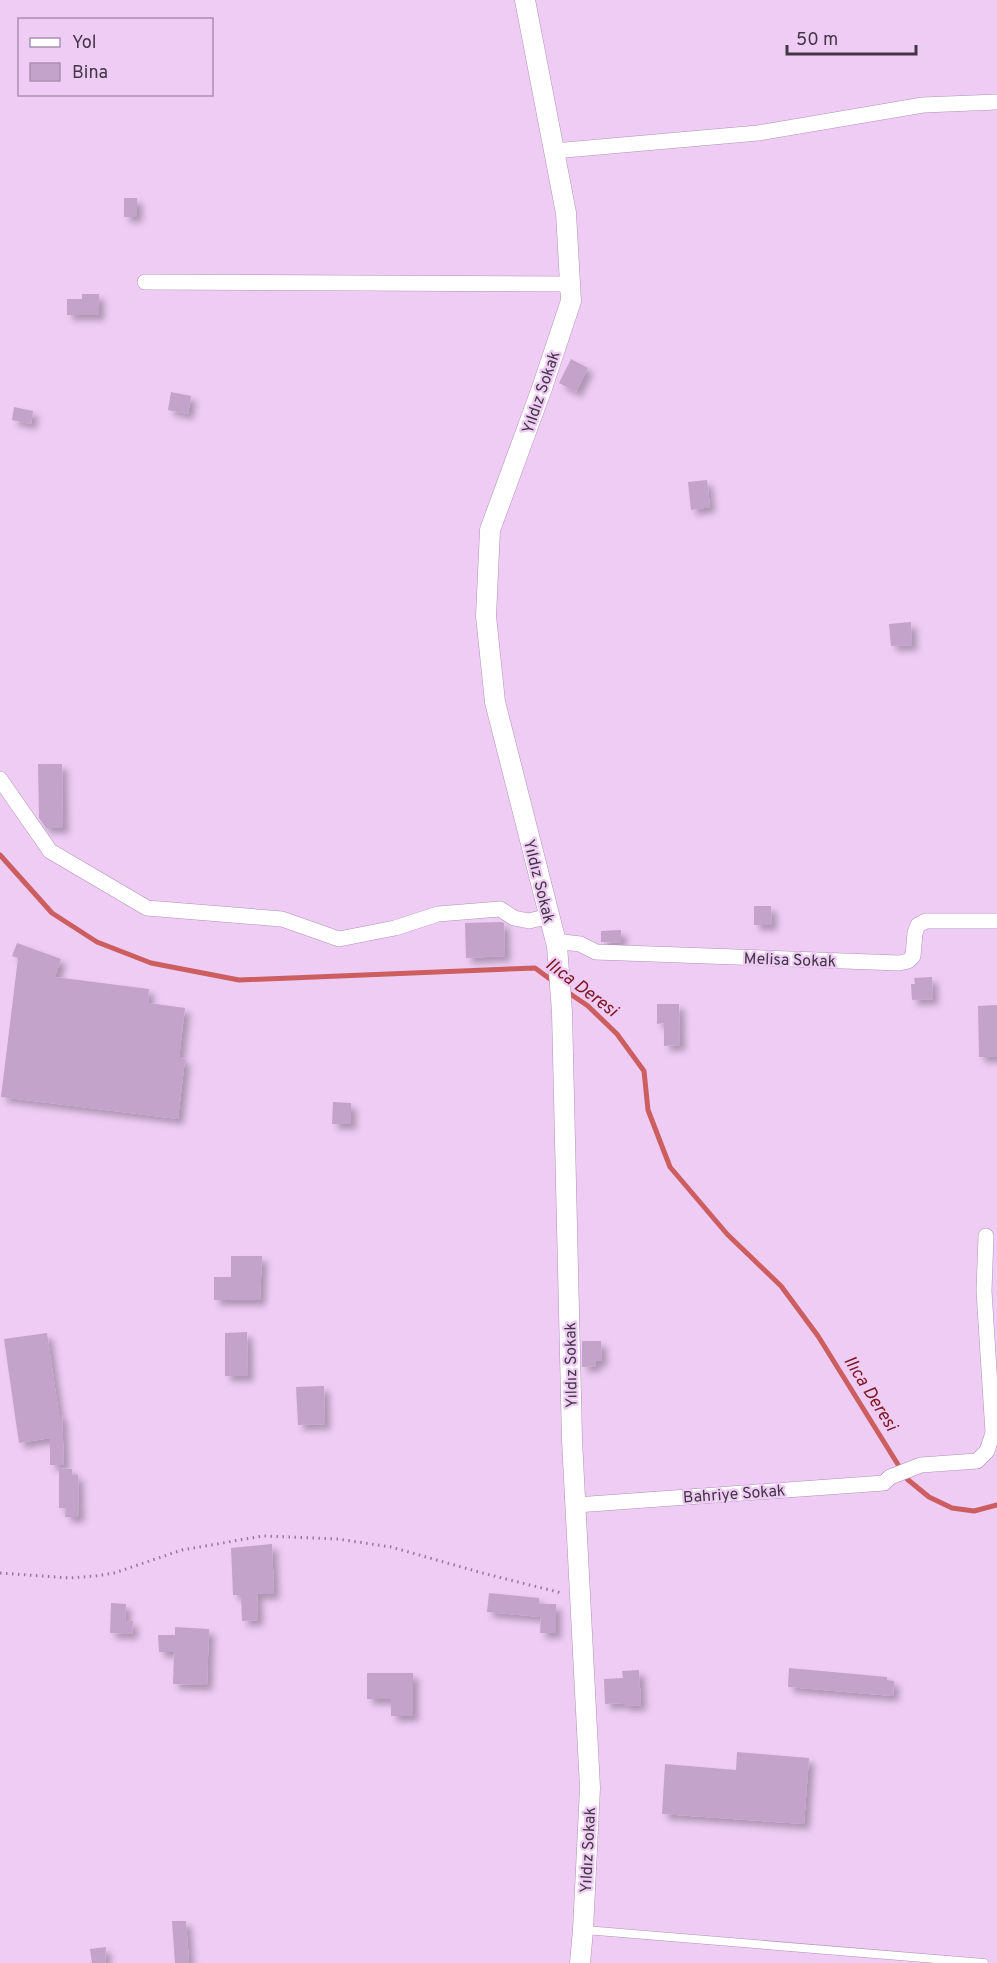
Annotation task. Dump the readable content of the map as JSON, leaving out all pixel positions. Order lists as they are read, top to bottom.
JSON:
{
  "streets": {
    "street": ["Yıldız Sokak", "Melisa Sokak", "Bahriye Sokak"]
  },
  "crossings": [
    ["Yıldız Sokak", "Melisa Sokak"],
    ["Yıldız Sokak", "Bahriye Sokak"]
  ],
  "water": ["Ilıca Deresi"],
  "legend": ["Yol", "Bina"],
  "scale_bar": "50 m"
}
